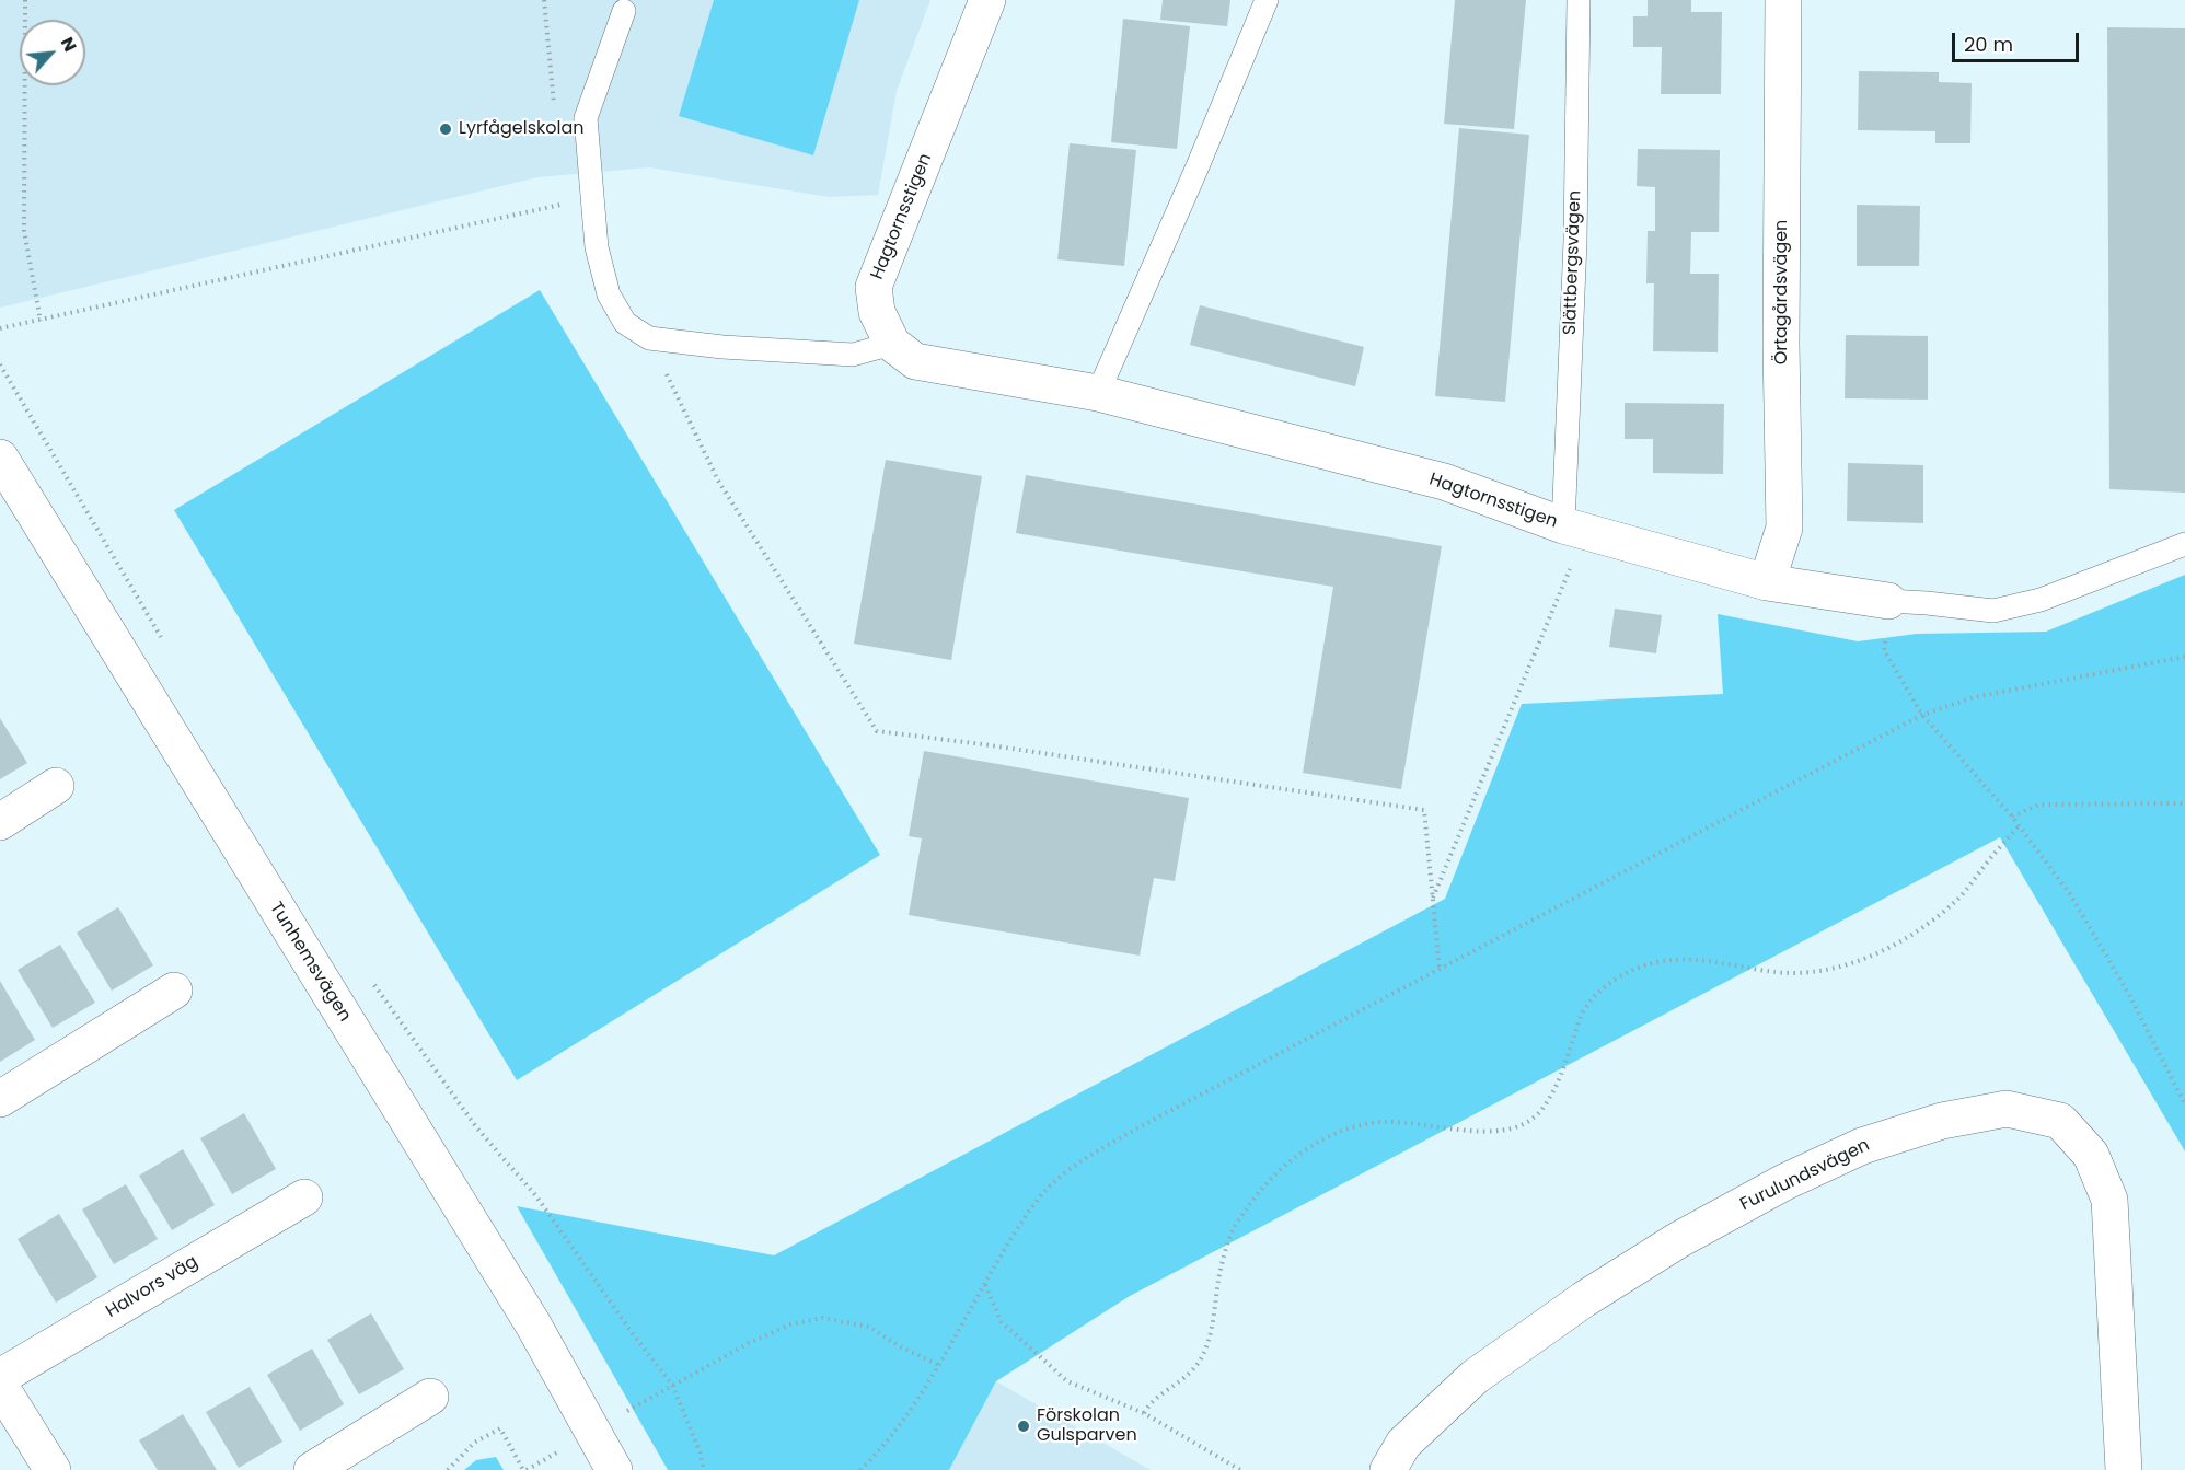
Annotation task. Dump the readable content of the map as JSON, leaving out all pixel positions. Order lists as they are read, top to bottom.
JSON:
{
  "streets": {
    "street": [
      "Hagtornsstigen",
      "Örtagårdsvägen",
      "Tunhemsvägen",
      "Furulundsvägen",
      "Halvors väg"
    ],
    "lane": ["Slättbergsvägen"]
  },
  "crossings": [
    ["Hagtornsstigen", "Slättbergsvägen"],
    ["Hagtornsstigen", "Örtagårdsvägen"]
  ],
  "places": ["Lyrfågelskolan", "Förskolan Gulsparven"],
  "scale_bar": "20 m",
  "north": "top right"
}
